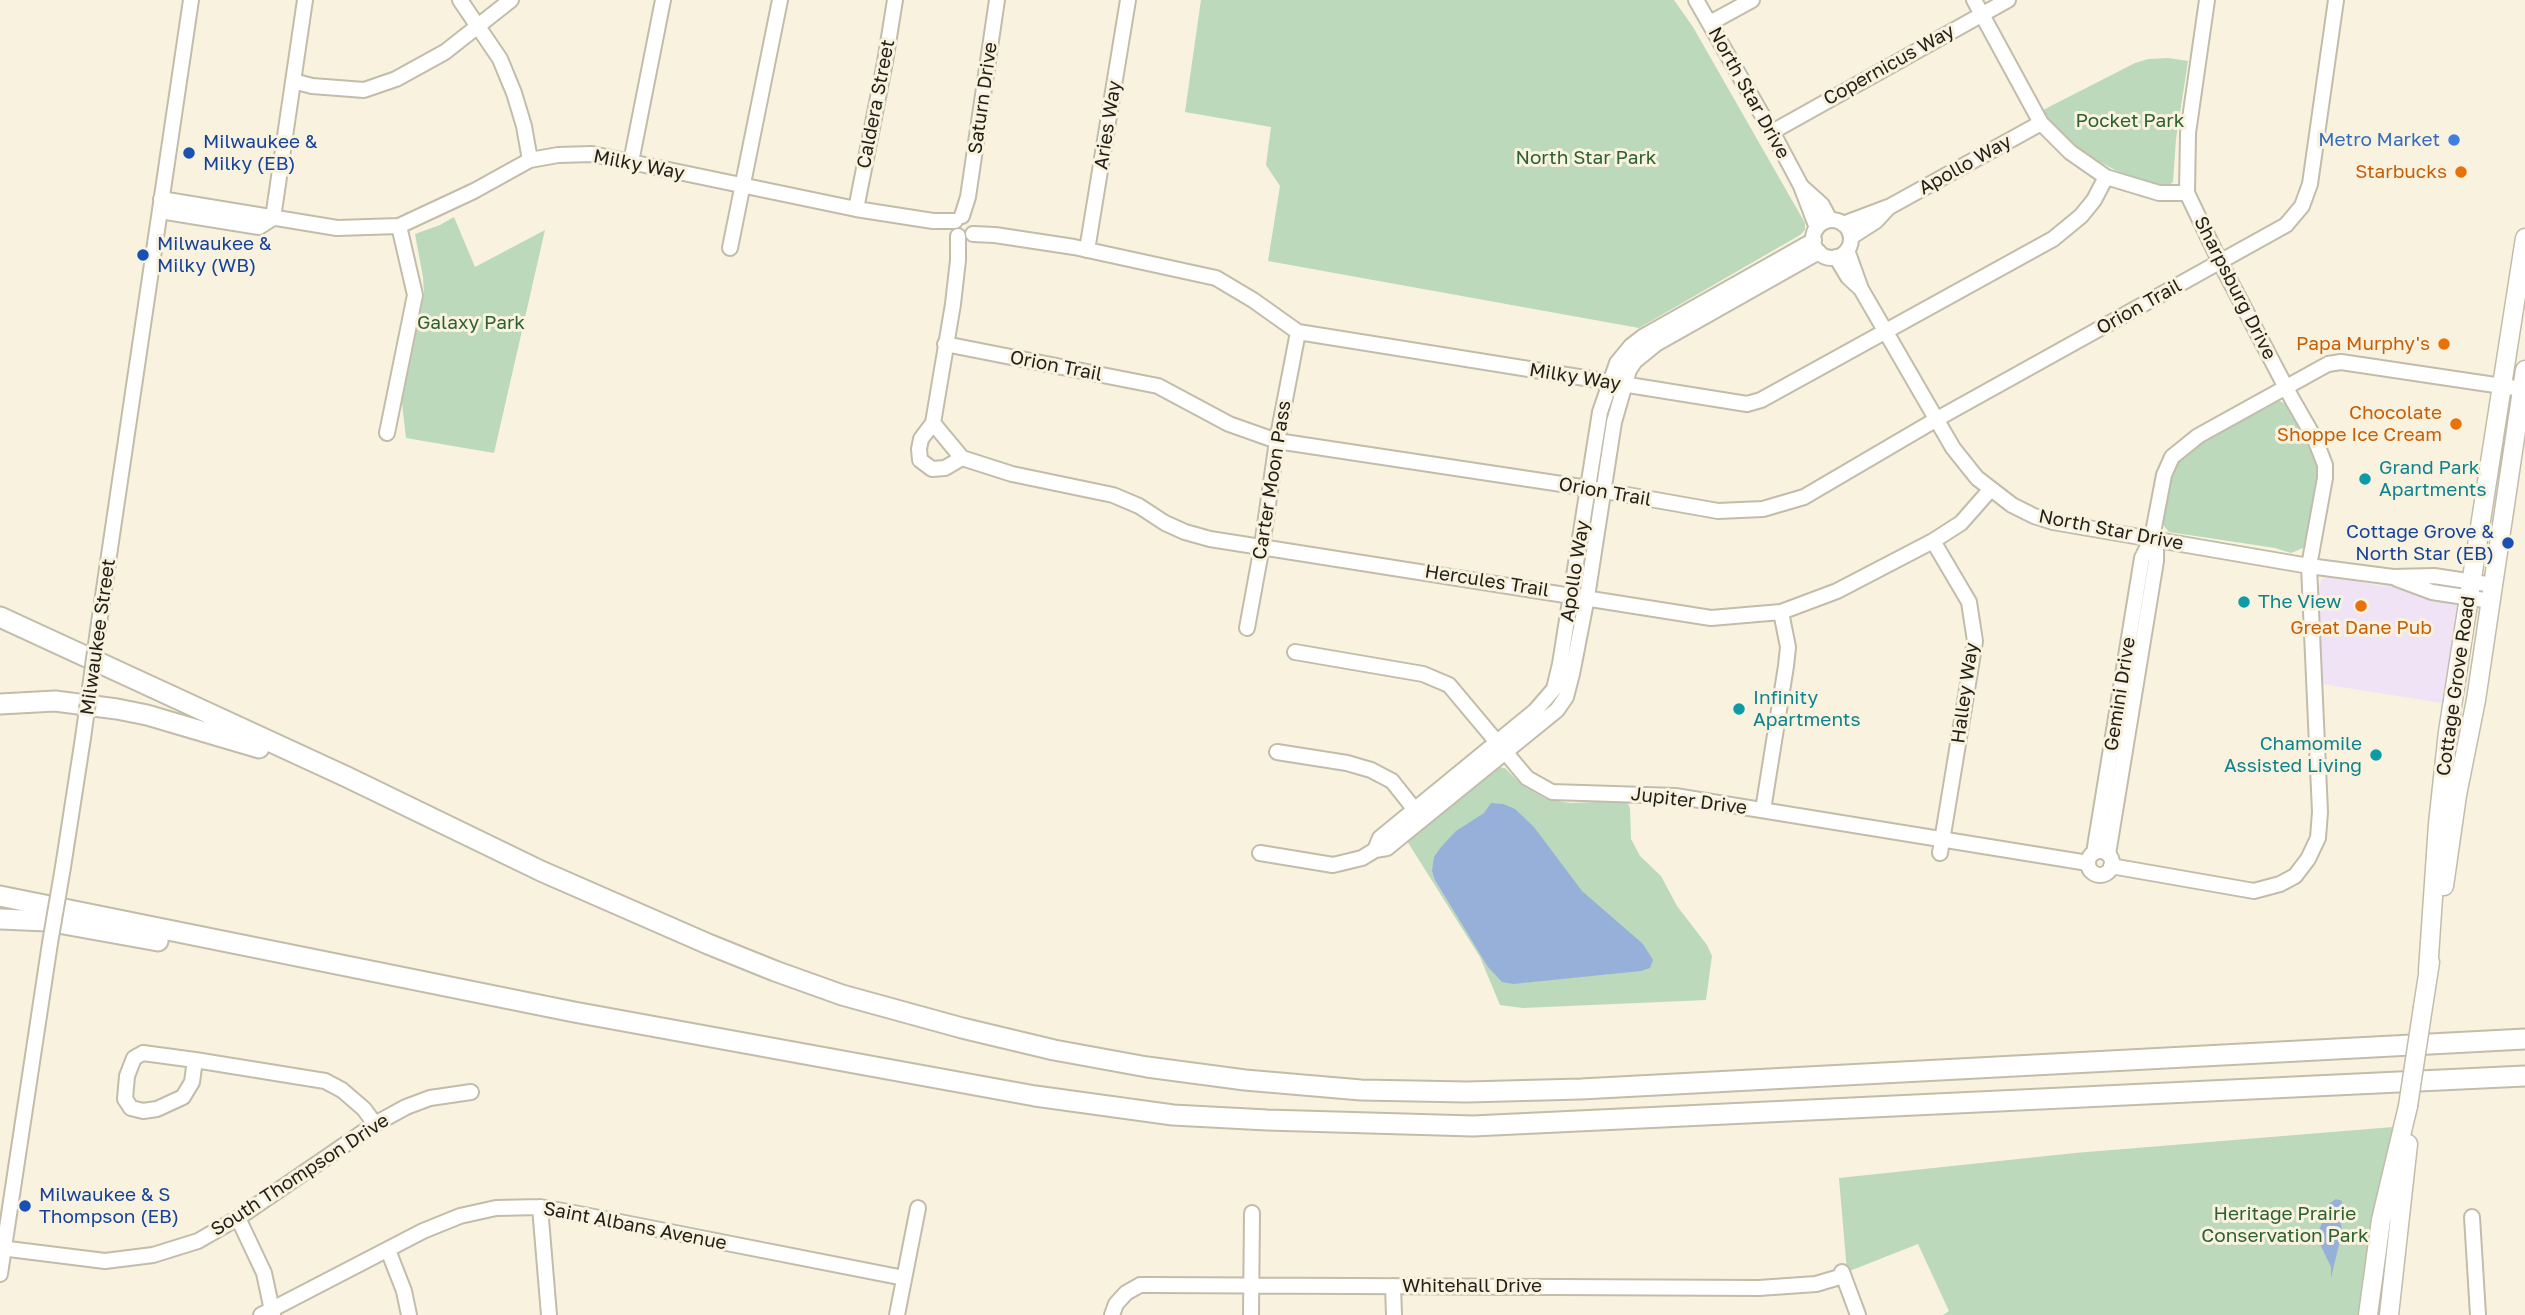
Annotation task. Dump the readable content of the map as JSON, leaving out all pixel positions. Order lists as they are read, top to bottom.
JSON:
{
  "streets": {
    "main road": ["Cottage Grove Road"],
    "street": [
      "Copernicus Way",
      "North Star Drive",
      "Saturn Drive",
      "Caldera Street",
      "Aries Way",
      "Milky Way",
      "Apollo Way",
      "Sharpsburg Drive",
      "Orion Trail",
      "Carter Moon Pass",
      "Hercules Trail",
      "Milwaukee Street",
      "Halley Way",
      "Gemini Drive",
      "Jupiter Drive",
      "South Thompson Drive",
      "Saint Albans Avenue",
      "Whitehall Drive"
    ]
  },
  "crossings": [
    ["Copernicus Way", "North Star Drive"],
    ["North Star Drive", "Milky Way"],
    ["North Star Drive", "Apollo Way"],
    ["North Star Drive", "Sharpsburg Drive"],
    ["North Star Drive", "Orion Trail"],
    ["North Star Drive", "Hercules Trail"],
    ["North Star Drive", "Cottage Grove Road"],
    ["North Star Drive", "Gemini Drive"],
    ["North Star Drive", "Jupiter Drive"],
    ["Saturn Drive", "Milky Way"],
    ["Saturn Drive", "Orion Trail"],
    ["Saturn Drive", "Hercules Trail"],
    ["Caldera Street", "Milky Way"],
    ["Aries Way", "Milky Way"],
    ["Milky Way", "Apollo Way"],
    ["Milky Way", "Carter Moon Pass"],
    ["Milky Way", "Milwaukee Street"],
    ["Apollo Way", "Orion Trail"],
    ["Apollo Way", "Hercules Trail"],
    ["Apollo Way", "Jupiter Drive"],
    ["Sharpsburg Drive", "Orion Trail"],
    ["Sharpsburg Drive", "Gemini Drive"],
    ["Sharpsburg Drive", "Jupiter Drive"],
    ["Orion Trail", "Carter Moon Pass"],
    ["Carter Moon Pass", "Hercules Trail"],
    ["Hercules Trail", "Halley Way"],
    ["Milwaukee Street", "South Thompson Drive"],
    ["Cottage Grove Road", "Gemini Drive"],
    ["Halley Way", "Jupiter Drive"],
    ["Gemini Drive", "Jupiter Drive"]
  ],
  "parks": [
    "Pocket Park",
    "North Star Park",
    "Galaxy Park",
    "Heritage Prairie Conservation Park"
  ],
  "places": [
    "Metro Market",
    "Milwaukee & Milky (EB)",
    "Starbucks",
    "Milwaukee & Milky (WB)",
    "Papa Murphy's",
    "Chocolate Shoppe Ice Cream",
    "Grand Park Apartments",
    "Cottage Grove & North Star (EB)",
    "The View",
    "Great Dane Pub",
    "Infinity Apartments",
    "Chamomile Assisted Living",
    "Milwaukee & S Thompson (EB)"
  ]
}
